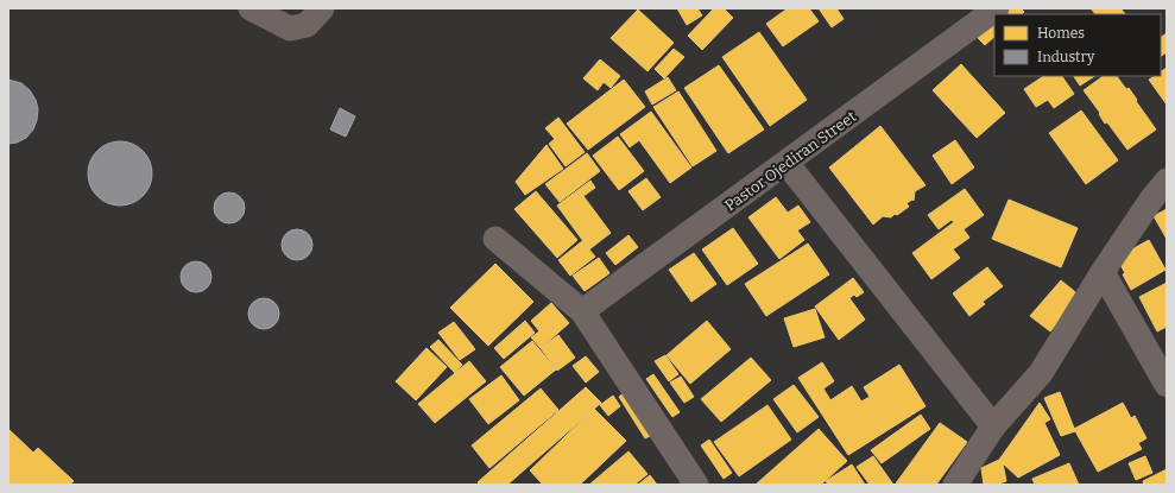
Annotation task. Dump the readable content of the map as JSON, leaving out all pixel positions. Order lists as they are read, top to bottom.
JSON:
{
  "streets": {
    "street": ["Pastor Ojediran Street"]
  },
  "legend": ["Homes", "Industry"]
}
